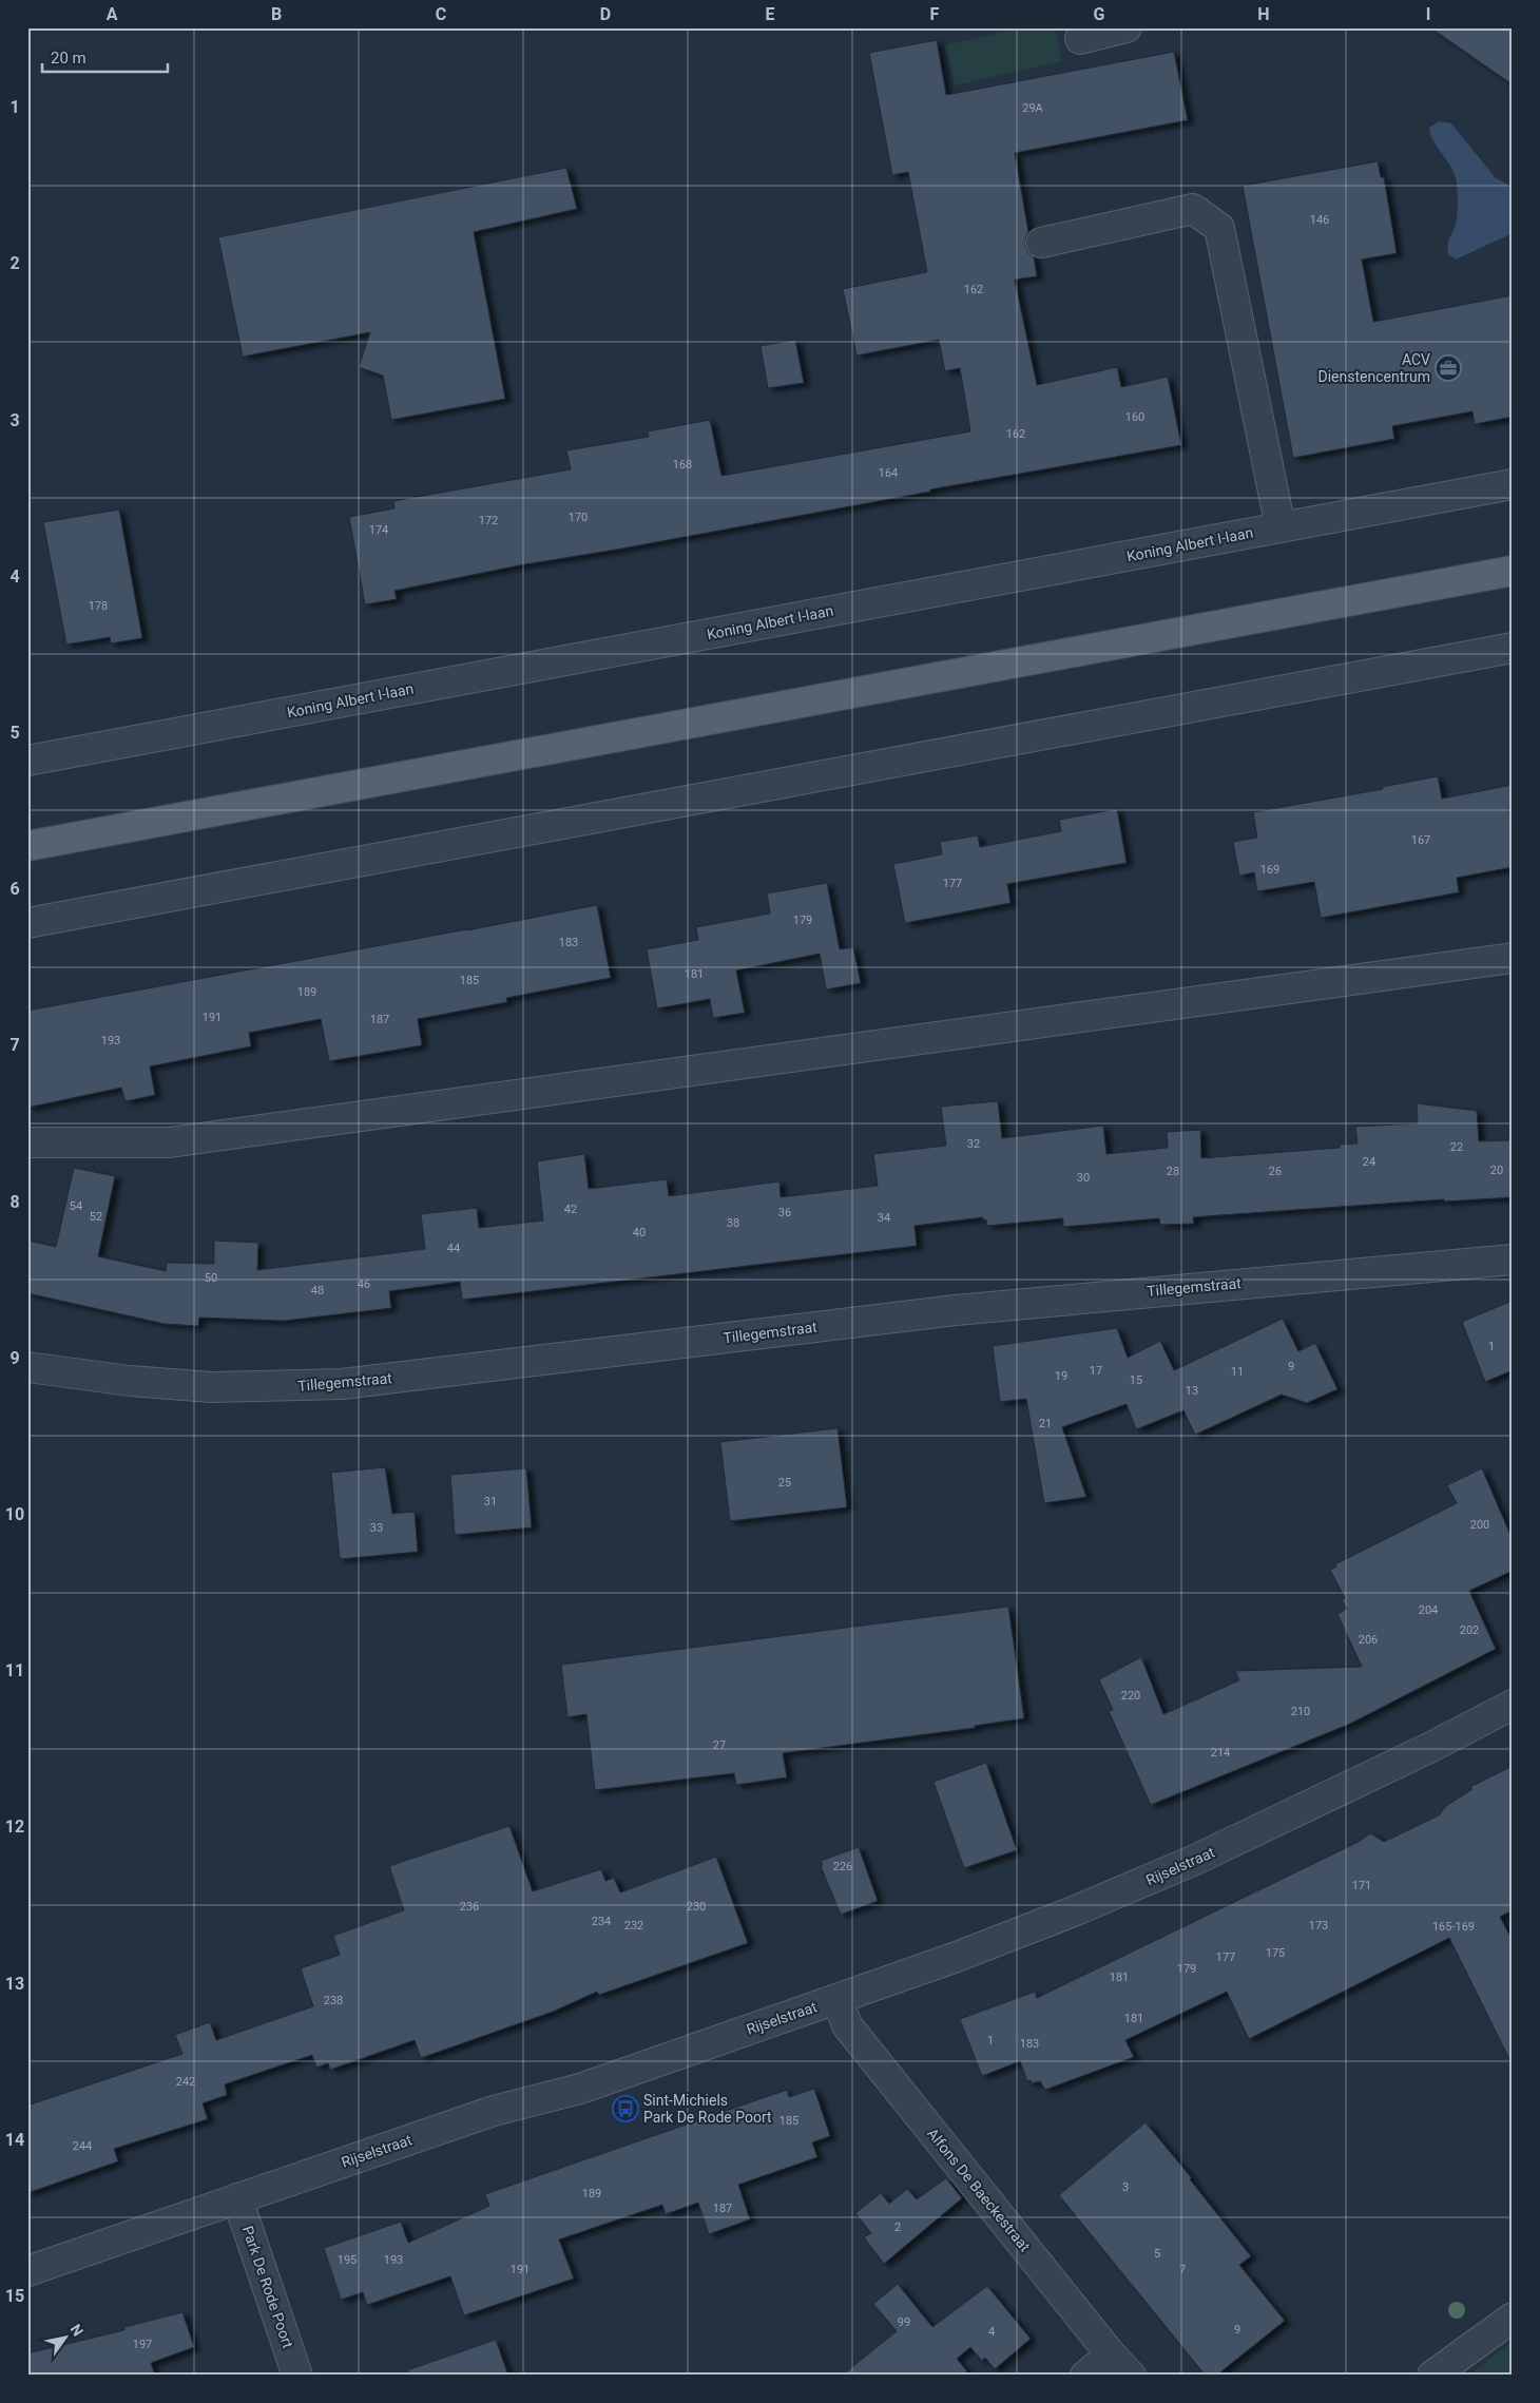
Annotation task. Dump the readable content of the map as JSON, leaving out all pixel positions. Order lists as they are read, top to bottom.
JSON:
{
  "streets": {
    "street": [
      "Koning Albert I-laan",
      "Tillegemstraat",
      "Rijselstraat",
      "Alfons De Baeckestraat",
      "Park De Rode Poort"
    ]
  },
  "crossings": [
    ["Rijselstraat", "Alfons De Baeckestraat"],
    ["Rijselstraat", "Park De Rode Poort"]
  ],
  "places": {
    "office": ["ACV Dienstencentrum"],
    "bus stop": ["Sint-Michiels Park De Rode Poort"]
  },
  "house_numbers": [
    "29A",
    "146",
    "162",
    "160",
    "162",
    "168",
    "164",
    "170",
    "172",
    "174",
    "178",
    "167",
    "169",
    "177",
    "179",
    "183",
    "181",
    "185",
    "189",
    "191",
    "187",
    "193",
    "32",
    "22",
    "24",
    "20",
    "28",
    "26",
    "30",
    "54",
    "42",
    "36",
    "52",
    "34",
    "38",
    "40",
    "44",
    "50",
    "46",
    "48",
    "1",
    "9",
    "17",
    "11",
    "19",
    "15",
    "13",
    "21",
    "25",
    "31",
    "200",
    "33",
    "204",
    "202",
    "206",
    "220",
    "210",
    "27",
    "214",
    "226",
    "171",
    "236",
    "230",
    "234",
    "232",
    "173",
    "165-169",
    "175",
    "177",
    "179",
    "181",
    "238",
    "181",
    "1",
    "183",
    "242",
    "185",
    "244",
    "3",
    "189",
    "187",
    "2",
    "5",
    "195",
    "193",
    "191",
    "7",
    "99",
    "9",
    "4",
    "197"
  ],
  "scale_bar": "20 m",
  "north": "top right",
  "grid": {
    "columns": [
      "A",
      "B",
      "C",
      "D",
      "E",
      "F",
      "G",
      "H",
      "I"
    ],
    "rows": [
      "1",
      "2",
      "3",
      "4",
      "5",
      "6",
      "7",
      "8",
      "9",
      "10",
      "11",
      "12",
      "13",
      "14",
      "15"
    ]
  }
}
